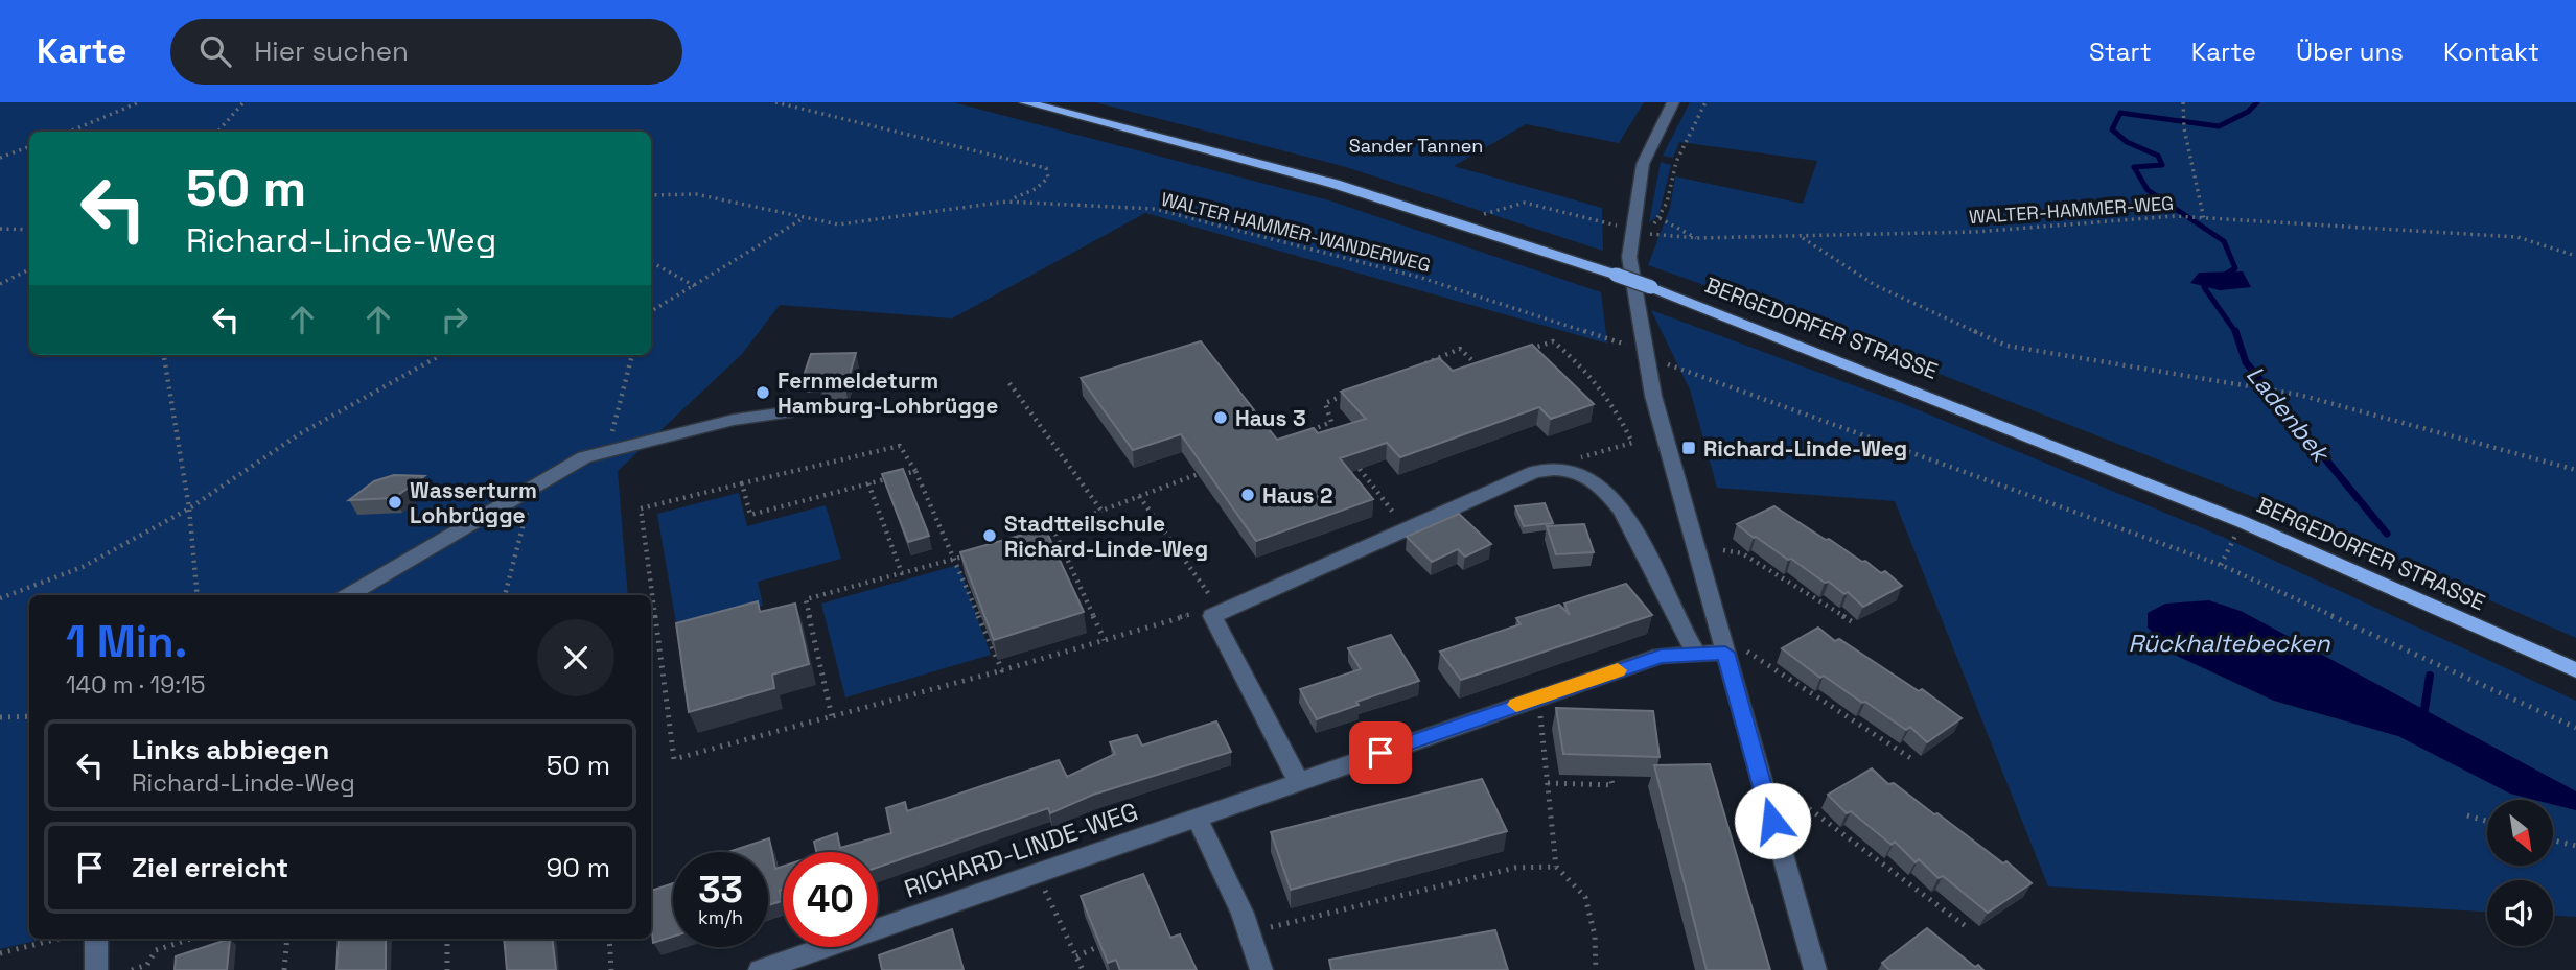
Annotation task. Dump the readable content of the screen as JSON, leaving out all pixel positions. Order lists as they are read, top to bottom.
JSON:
{
  "streets": {
    "main road": ["BERGEDORFER STRASSE"],
    "street": ["RICHARD-LINDE-WEG"],
    "path": ["WALTER-HAMMER-WEG", "WALTER HAMMER-WANDERWEG"]
  },
  "crossings": [
    ["WALTER-HAMMER-WEG", "BERGEDORFER STRASSE"]
  ],
  "water": ["Ladenbek", "Rückhaltebecken"],
  "parks": ["Sander Tannen"],
  "places": {
    "other": [
      "Fernmeldeturm Hamburg-Lohbrügge",
      "Haus 3",
      "Haus 2",
      "Wasserturm Lohbrügge",
      "Stadtteilschule Richard-Linde-Weg"
    ],
    "transit": ["Richard-Linde-Weg"]
  },
  "north": "bottom right",
  "page": {
    "header": "Karte",
    "search": "Hier suchen",
    "nav": [
      "Start",
      "Karte",
      "Über uns",
      "Kontakt"
    ],
    "turn": ["50 m", "Richard-Linde-Weg"],
    "heading": ["1 Min.", "140 m · 19:15"],
    "list": [
      {
        "name": "Links abbiegen",
        "note": "Richard-Linde-Weg",
        "value": "50 m"
      },
      {
        "name": "Ziel erreicht",
        "value": "90 m"
      }
    ],
    "speed": "33 km/h",
    "limit": "40"
  }
}
